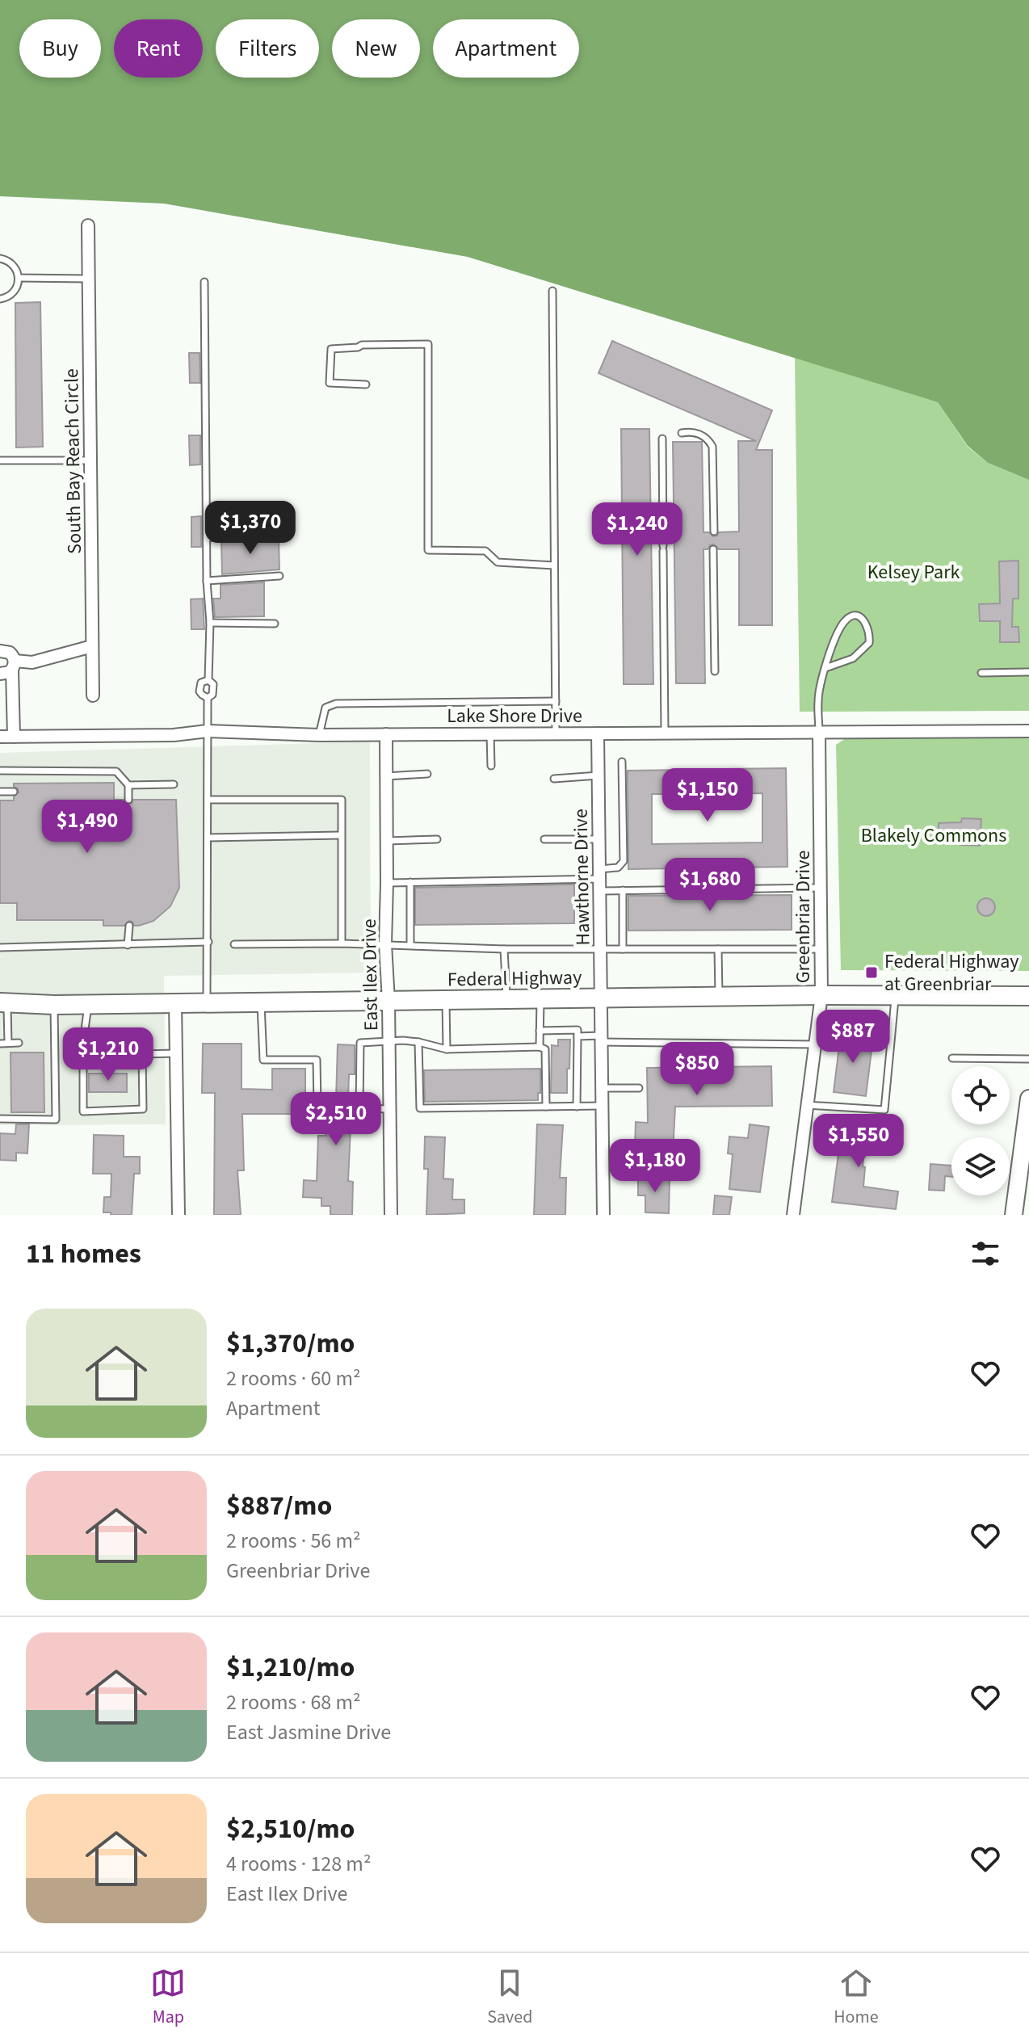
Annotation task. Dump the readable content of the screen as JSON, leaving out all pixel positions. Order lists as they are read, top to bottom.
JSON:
{
  "streets": {
    "main road": ["Federal Highway"],
    "street": [
      "South Bay Reach Circle",
      "Lake Shore Drive",
      "Hawthorne Drive",
      "Greenbriar Drive",
      "East Ilex Drive"
    ]
  },
  "crossings": [
    ["Lake Shore Drive", "Hawthorne Drive"],
    ["Lake Shore Drive", "Greenbriar Drive"],
    ["Lake Shore Drive", "East Ilex Drive"],
    ["Hawthorne Drive", "Federal Highway"],
    ["Greenbriar Drive", "Federal Highway"],
    ["East Ilex Drive", "Federal Highway"]
  ],
  "parks": ["Kelsey Park", "Blakely Commons"],
  "places": {
    "transit": ["Federal Highway at Greenbriar"]
  },
  "page": {
    "chip": [
      "Buy",
      "Rent",
      "Filters",
      "New",
      "Apartment"
    ],
    "price": [
      "$1,370",
      "$1,240",
      "$1,150",
      "$1,490",
      "$1,680",
      "$887",
      "$1,210",
      "$850",
      "$2,510",
      "$1,550",
      "$1,180"
    ],
    "heading": "11 homes",
    "list": [
      {
        "name": "$1,370/mo",
        "note": "2 rooms · 60 m² · Apartment"
      },
      {
        "name": "$887/mo",
        "note": "2 rooms · 56 m² · Greenbriar Drive"
      },
      {
        "name": "$1,210/mo",
        "note": "2 rooms · 68 m² · East Jasmine Drive"
      },
      {
        "name": "$2,510/mo",
        "note": "4 rooms · 128 m² · East Ilex Drive"
      }
    ],
    "tabs": ["Map", "Saved", "Home"]
  }
}
